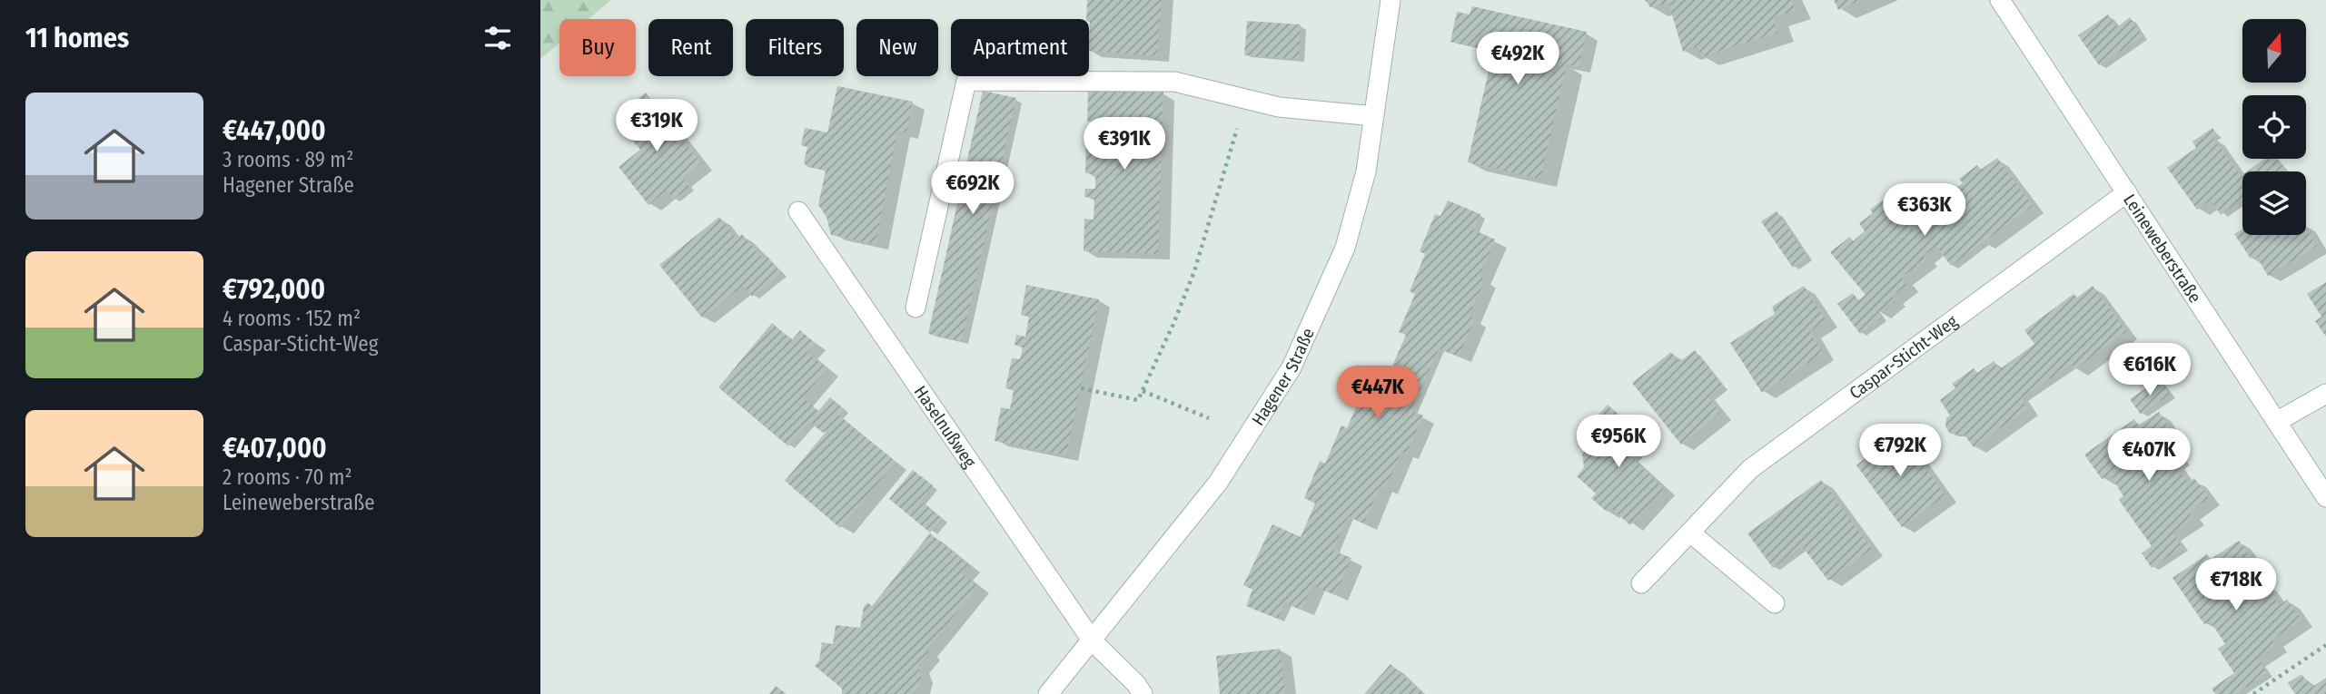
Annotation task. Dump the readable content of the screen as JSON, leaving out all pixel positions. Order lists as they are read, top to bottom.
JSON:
{
  "streets": {
    "street": [
      "Leineweberstraße",
      "Caspar-Sticht-Weg",
      "Hagener Straße",
      "Haselnußweg"
    ]
  },
  "crossings": [
    ["Leineweberstraße", "Caspar-Sticht-Weg"],
    ["Hagener Straße", "Haselnußweg"]
  ],
  "north": "top",
  "page": {
    "heading": "11 homes",
    "chip": [
      "Buy",
      "Rent",
      "Filters",
      "New",
      "Apartment"
    ],
    "price": [
      "€492K",
      "€319K",
      "€391K",
      "€692K",
      "€363K",
      "€616K",
      "€447K",
      "€956K",
      "€792K",
      "€407K",
      "€718K"
    ],
    "list": [
      {
        "name": "€447,000",
        "note": "3 rooms · 89 m² · Hagener Straße"
      },
      {
        "name": "€792,000",
        "note": "4 rooms · 152 m² · Caspar-Sticht-Weg"
      },
      {
        "name": "€407,000",
        "note": "2 rooms · 70 m² · Leineweberstraße"
      }
    ]
  }
}
